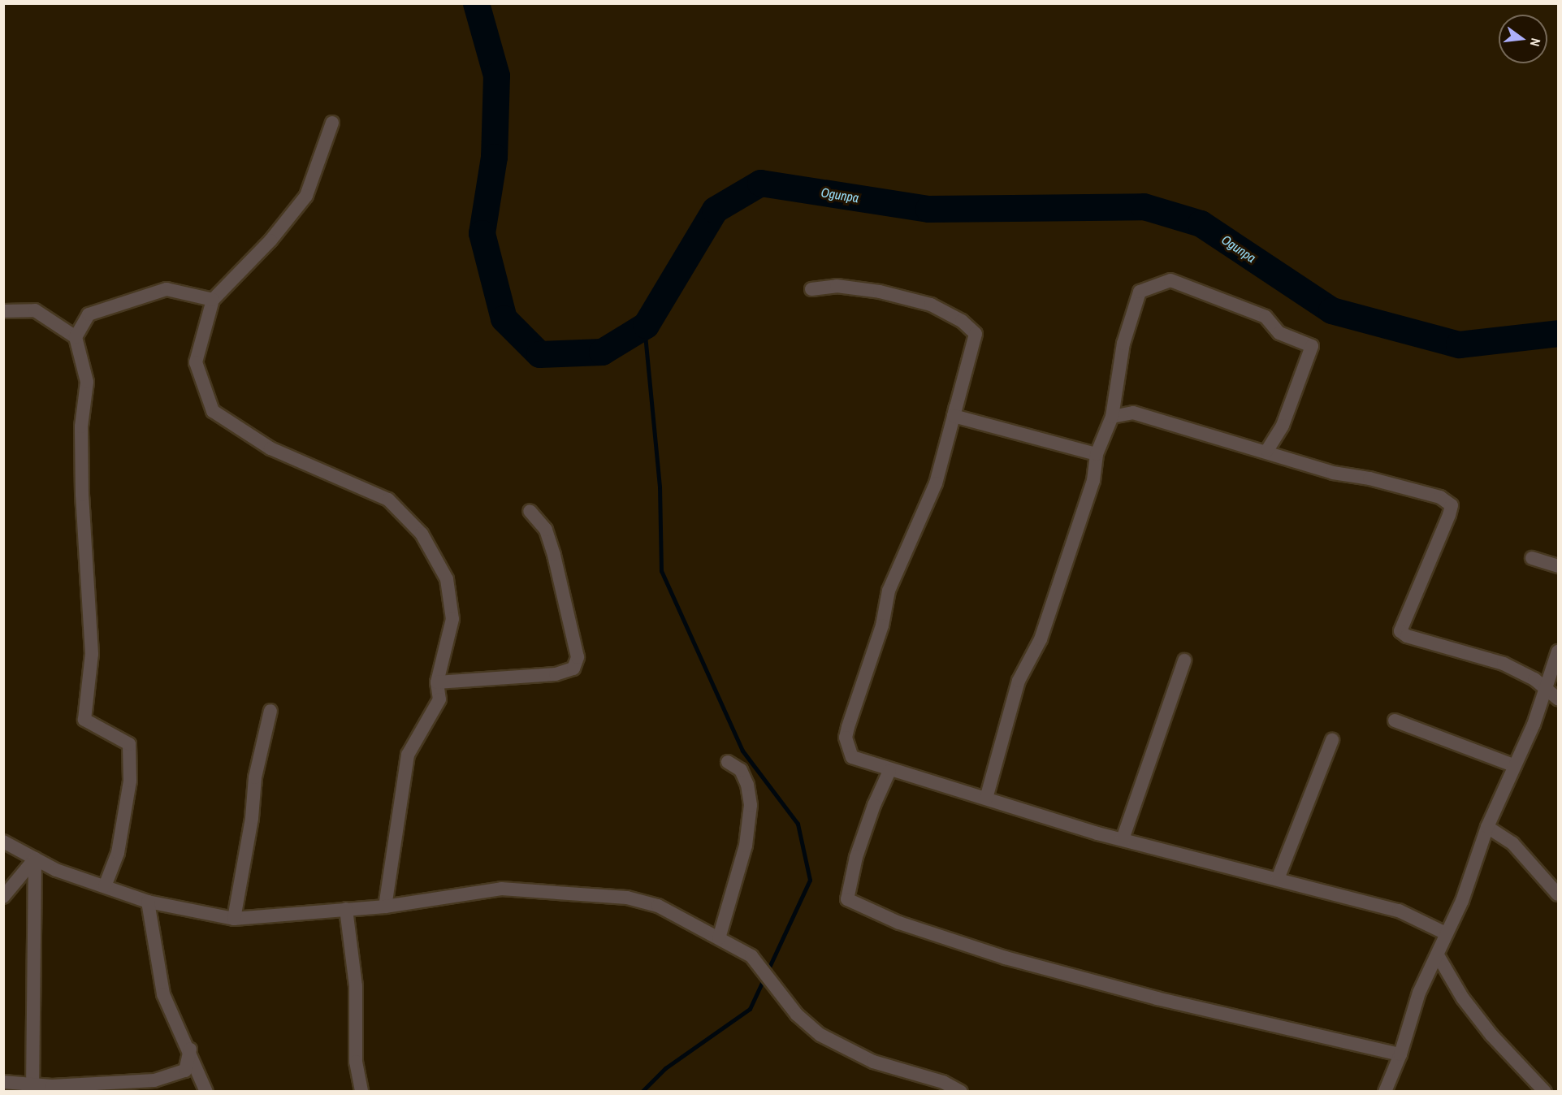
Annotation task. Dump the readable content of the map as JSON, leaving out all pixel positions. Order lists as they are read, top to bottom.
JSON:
{
  "water": ["Ogunpa"],
  "north": "right"
}
